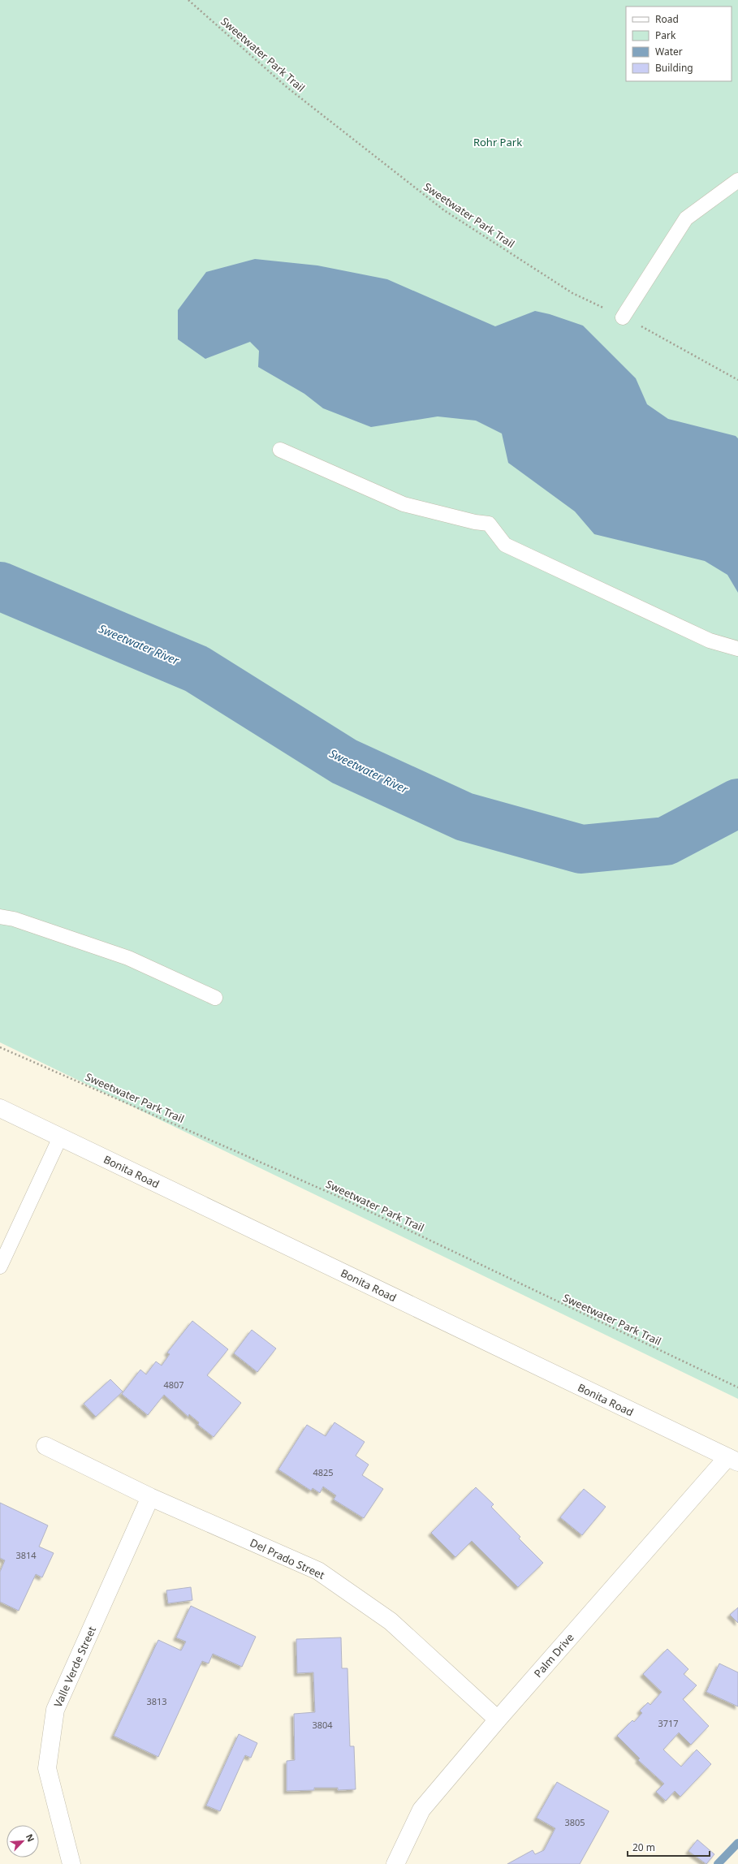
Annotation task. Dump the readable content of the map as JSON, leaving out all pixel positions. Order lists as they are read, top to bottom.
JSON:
{
  "streets": {
    "street": [
      "Bonita Road",
      "Del Prado Street",
      "Palm Drive",
      "Valle Verde Street"
    ],
    "path": ["Sweetwater Park Trail"]
  },
  "crossings": [
    ["Bonita Road", "Palm Drive"],
    ["Del Prado Street", "Palm Drive"],
    ["Del Prado Street", "Valle Verde Street"]
  ],
  "water": ["Sweetwater River"],
  "parks": ["Rohr Park"],
  "house_numbers": [
    "4807",
    "4825",
    "3814",
    "3813",
    "3717",
    "3804",
    "3805"
  ],
  "legend": [
    "Road",
    "Park",
    "Water",
    "Building"
  ],
  "scale_bar": "20 m",
  "north": "top right"
}
